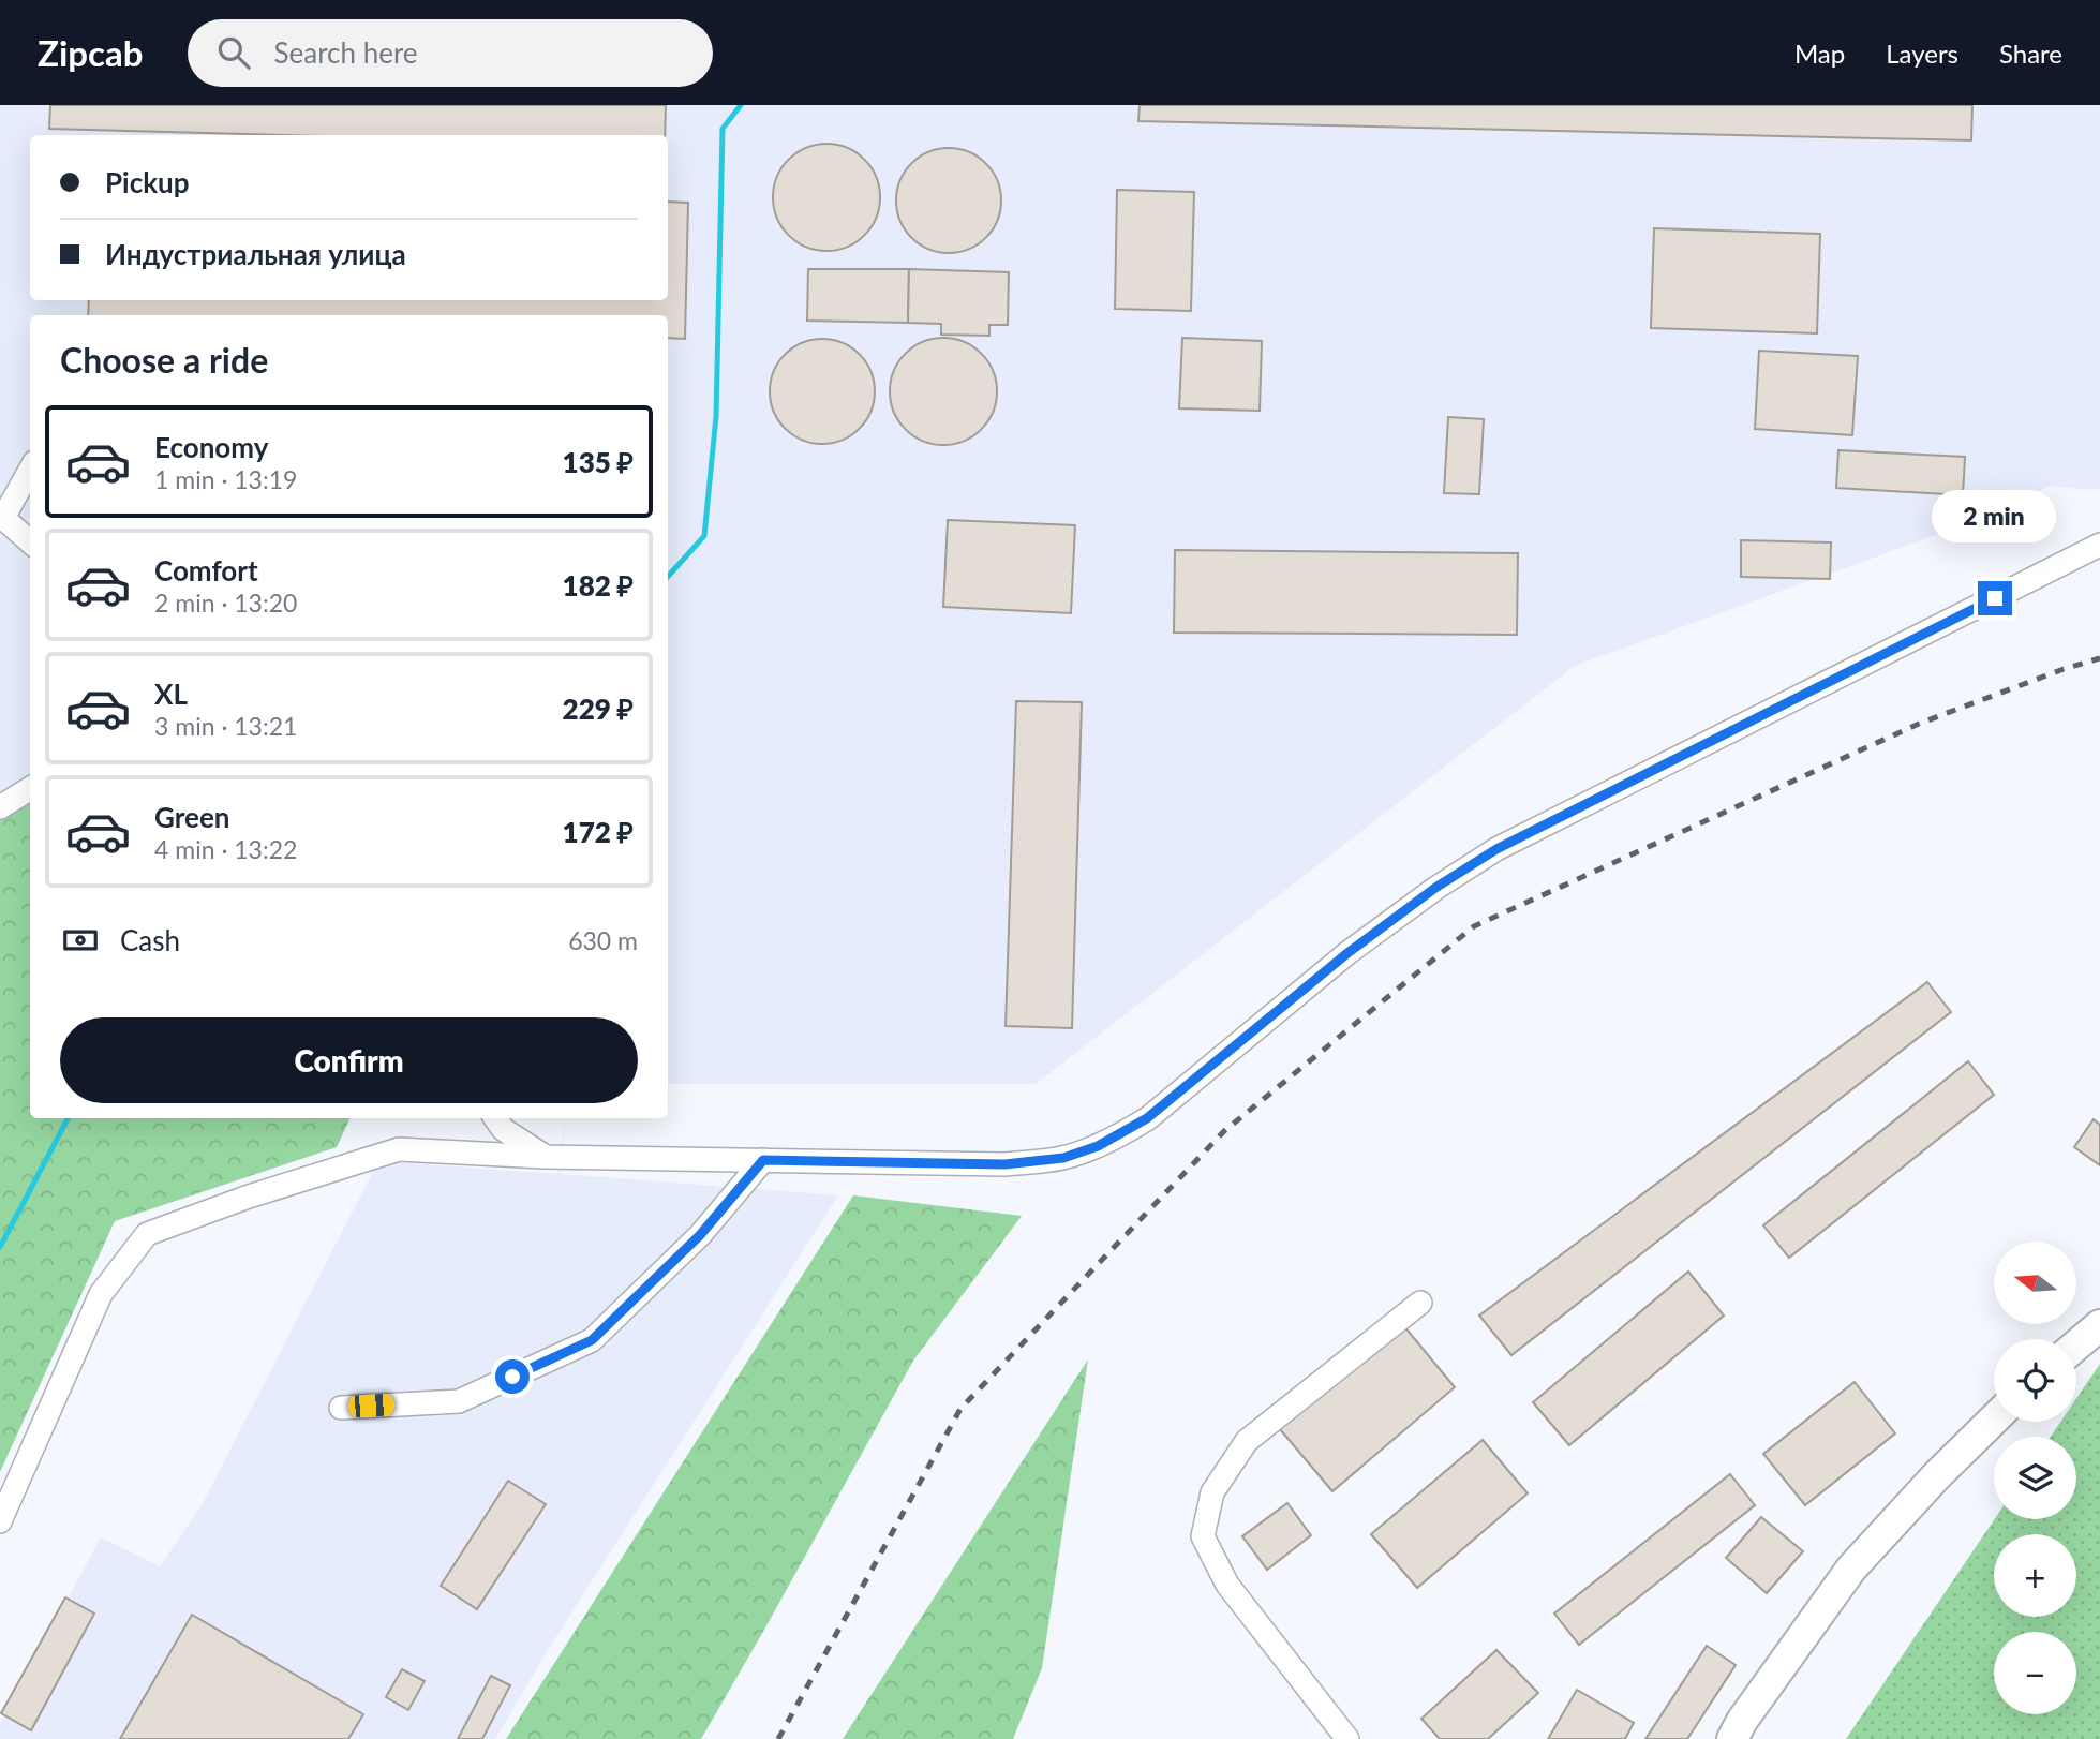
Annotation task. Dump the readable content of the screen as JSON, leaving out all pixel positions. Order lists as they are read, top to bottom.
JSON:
{
  "north": "left",
  "page": {
    "header": "Zipcab",
    "search": "Search here",
    "nav": ["Map", "Layers", "Share"],
    "banner": ["Pickup", "Индустриальная улица"],
    "heading": "Choose a ride",
    "list": [
      {
        "name": "Economy",
        "note": "1 min · 13:19",
        "value": "135 ₽"
      },
      {
        "name": "Comfort",
        "note": "2 min · 13:20",
        "value": "182 ₽"
      },
      {
        "name": "XL",
        "note": "3 min · 13:21",
        "value": "229 ₽"
      },
      {
        "name": "Green",
        "note": "4 min · 13:22",
        "value": "172 ₽"
      }
    ],
    "bubble": "2 min",
    "pay": ["Cash", "630 m"],
    "buttons": "Confirm",
    "map_buttons": ["+", "−"]
  }
}
